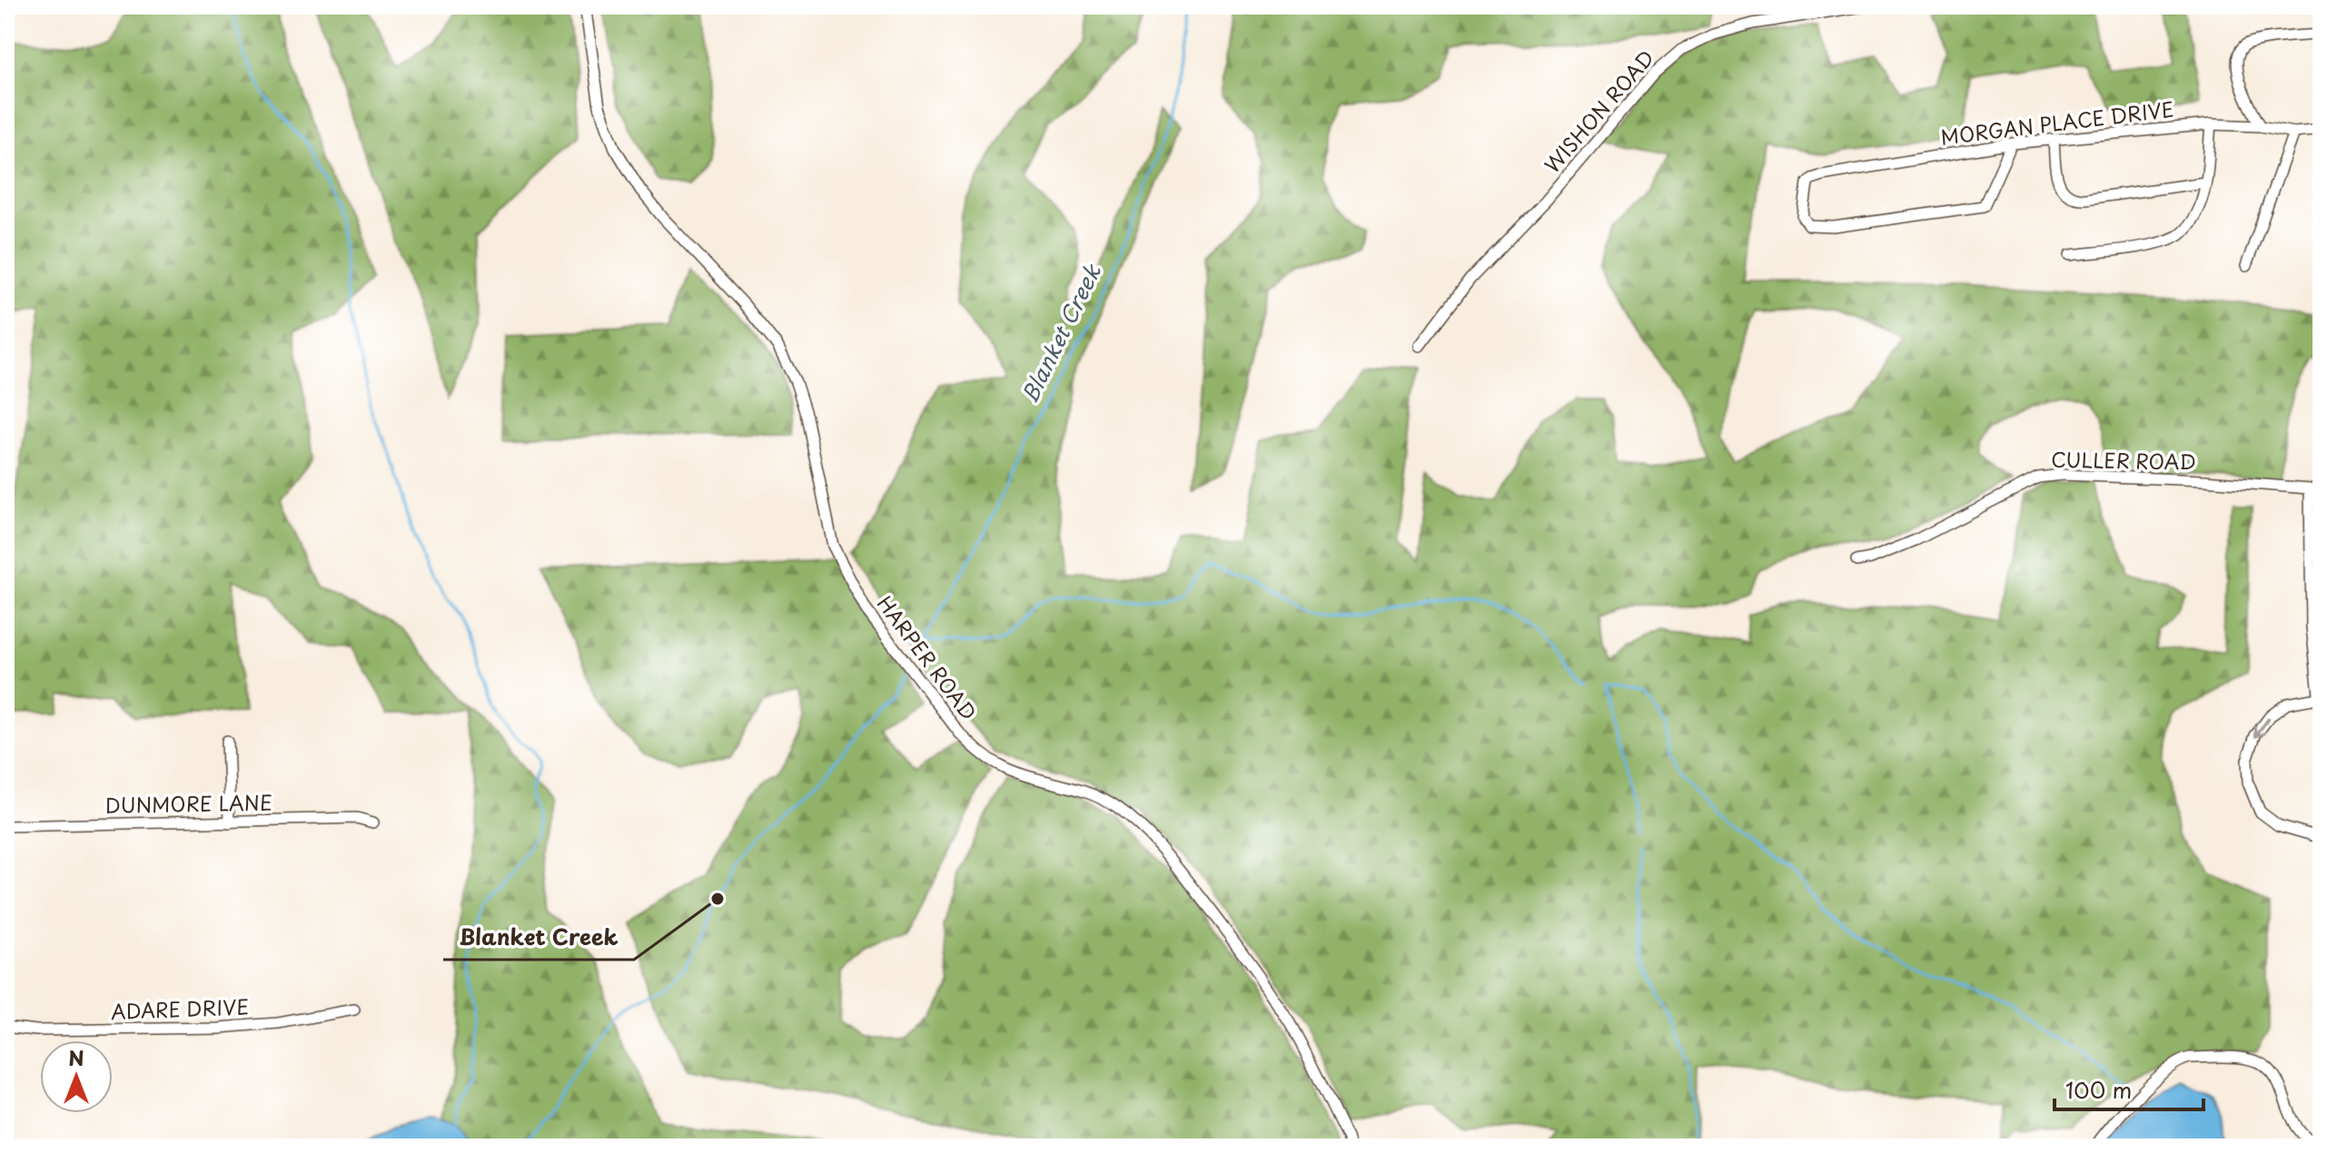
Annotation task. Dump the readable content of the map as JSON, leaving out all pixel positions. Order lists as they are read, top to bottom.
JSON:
{
  "streets": {
    "street": [
      "WISHON ROAD",
      "MORGAN PLACE DRIVE",
      "CULLER ROAD",
      "HARPER ROAD",
      "DUNMORE LANE",
      "ADARE DRIVE"
    ]
  },
  "water": ["Blanket Creek"],
  "places": ["Blanket Creek"],
  "scale_bar": "100 m",
  "north": "top"
}
